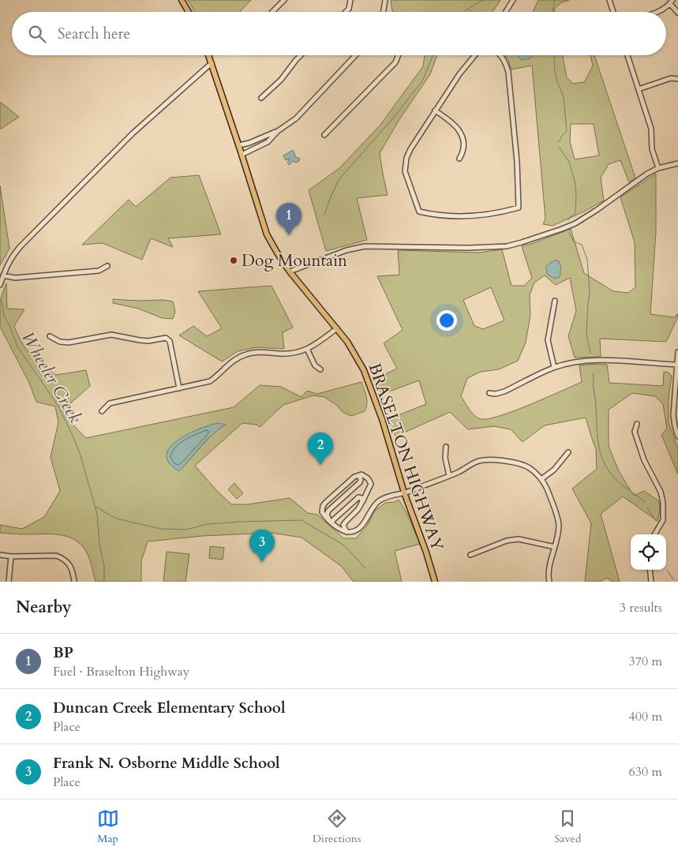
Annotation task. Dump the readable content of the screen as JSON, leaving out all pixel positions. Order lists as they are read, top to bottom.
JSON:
{
  "streets": {
    "main road": ["BRASELTON HIGHWAY"]
  },
  "water": ["Wheeler Creek"],
  "places": ["Dog Mountain"],
  "page": {
    "search": "Search here",
    "pins": ["1", "2", "3"],
    "heading": ["Nearby", "3 results"],
    "list": [
      {
        "mark": "1",
        "name": "BP",
        "note": "Fuel · Braselton Highway",
        "value": "370 m"
      },
      {
        "mark": "2",
        "name": "Duncan Creek Elementary School",
        "note": "Place",
        "value": "400 m"
      },
      {
        "mark": "3",
        "name": "Frank N. Osborne Middle School",
        "note": "Place",
        "value": "630 m"
      }
    ],
    "nav": ["Map", "Directions", "Saved"]
  }
}
